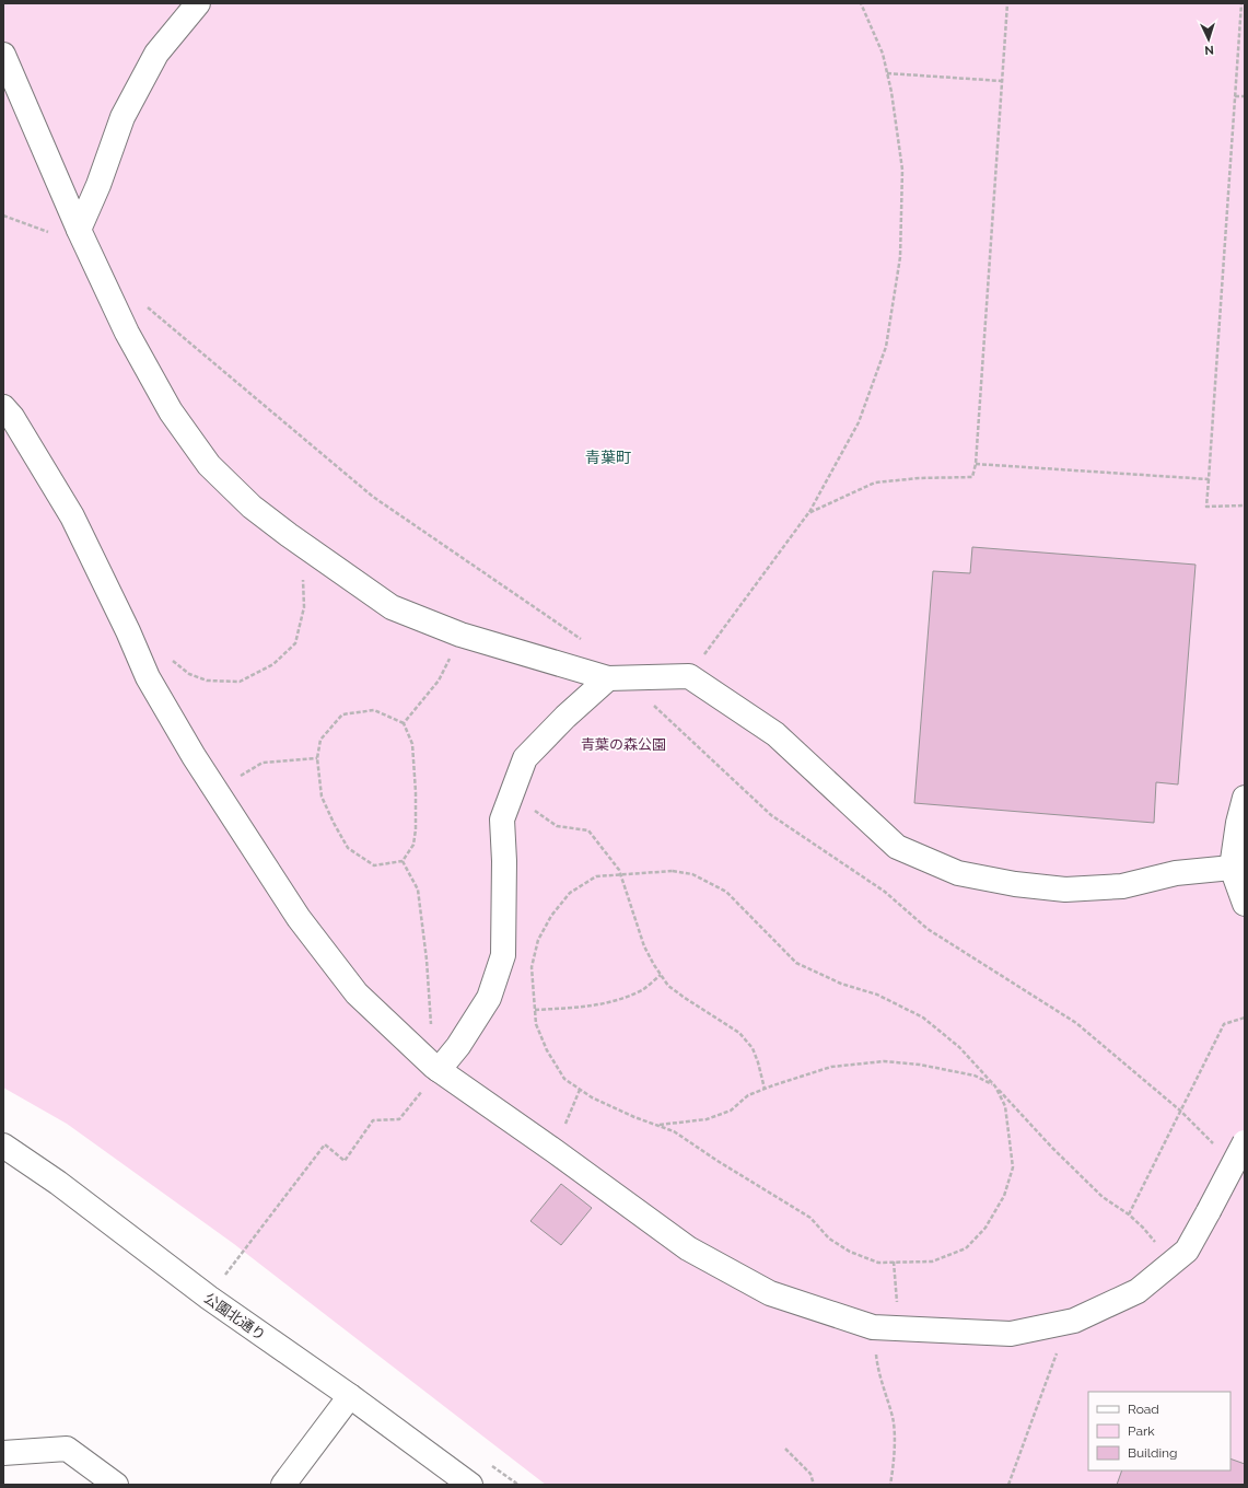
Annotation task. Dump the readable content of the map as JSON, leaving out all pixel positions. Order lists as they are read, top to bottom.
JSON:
{
  "streets": {
    "street": ["公園北通り"]
  },
  "districts": ["青葉町"],
  "parks": ["青葉の森公園"],
  "legend": ["Road", "Park", "Building"],
  "north": "bottom"
}
